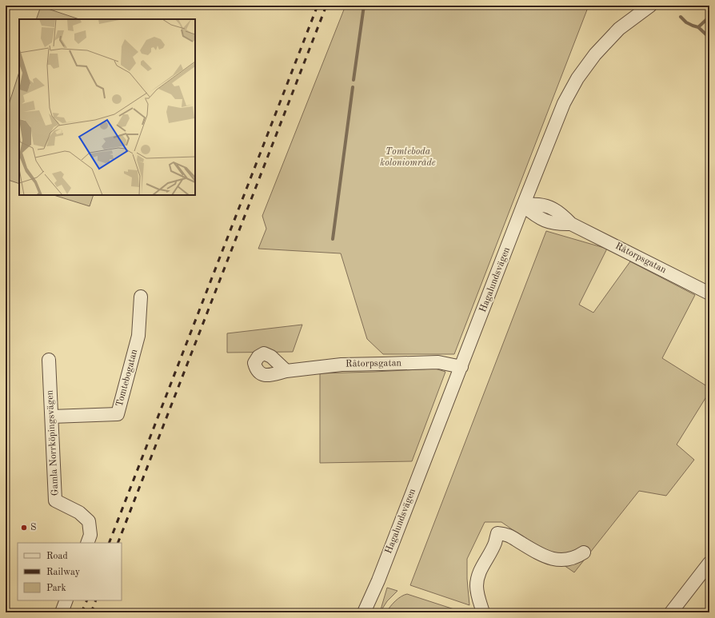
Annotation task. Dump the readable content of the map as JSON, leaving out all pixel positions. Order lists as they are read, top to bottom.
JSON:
{
  "streets": {
    "street": [
      "Råtorpsgatan",
      "Hagalundsvägen",
      "Tomtebogatan",
      "Gamla Norrköpingsvägen"
    ]
  },
  "crossings": [
    ["Råtorpsgatan", "Hagalundsvägen"],
    ["Tomtebogatan", "Gamla Norrköpingsvägen"]
  ],
  "parks": ["Tomteboda koloniområde"],
  "places": ["S"],
  "legend": ["Road", "Railway", "Park"]
}
